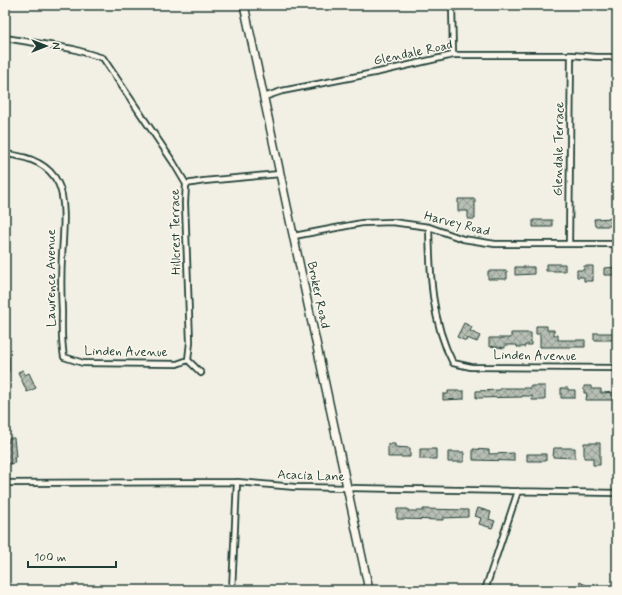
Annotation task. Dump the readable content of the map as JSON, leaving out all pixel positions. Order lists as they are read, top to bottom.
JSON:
{
  "streets": {
    "street": [
      "Glendale Road",
      "Glendale Terrace",
      "Harvey Road",
      "Hillcrest Terrace",
      "Lawrence Avenue",
      "Broker Road",
      "Linden Avenue",
      "Acacia Lane"
    ]
  },
  "crossings": [
    ["Glendale Road", "Glendale Terrace"],
    ["Glendale Road", "Broker Road"],
    ["Glendale Terrace", "Harvey Road"],
    ["Harvey Road", "Broker Road"],
    ["Harvey Road", "Linden Avenue"],
    ["Hillcrest Terrace", "Linden Avenue"],
    ["Lawrence Avenue", "Linden Avenue"],
    ["Broker Road", "Acacia Lane"]
  ],
  "scale_bar": "100 m",
  "north": "right"
}
